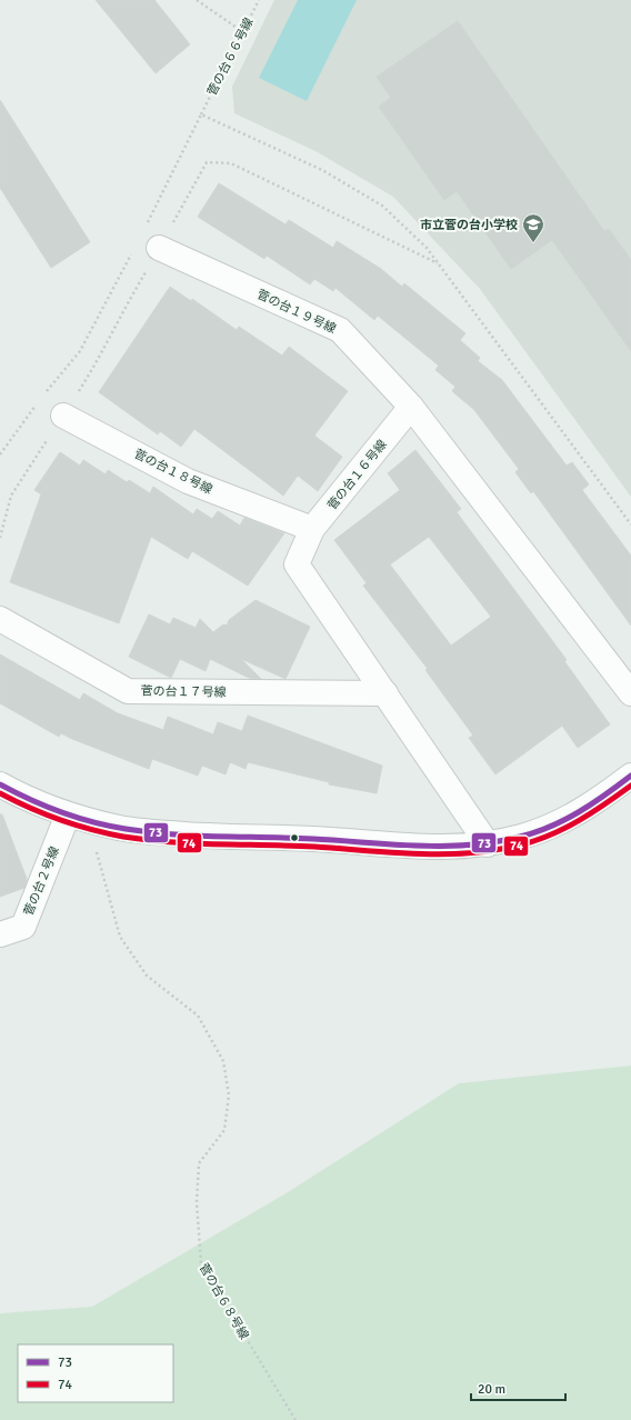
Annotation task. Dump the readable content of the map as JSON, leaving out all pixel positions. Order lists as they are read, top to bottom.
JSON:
{
  "streets": {
    "street": [
      "菅の台１９号線",
      "菅の台１８号線",
      "菅の台１６号線",
      "菅の台１７号線",
      "菅の台２号線"
    ],
    "path": ["菅の台６６号線", "菅の台６８号線"]
  },
  "crossings": [
    ["菅の台１９号線", "菅の台１６号線"],
    ["菅の台１８号線", "菅の台１６号線"],
    ["菅の台１６号線", "菅の台１７号線"]
  ],
  "places": {
    "school or university": ["市立菅の台小学校"]
  },
  "lines": ["transit line 73", "transit line 74"],
  "legend": ["73", "74"],
  "scale_bar": "20 m"
}
